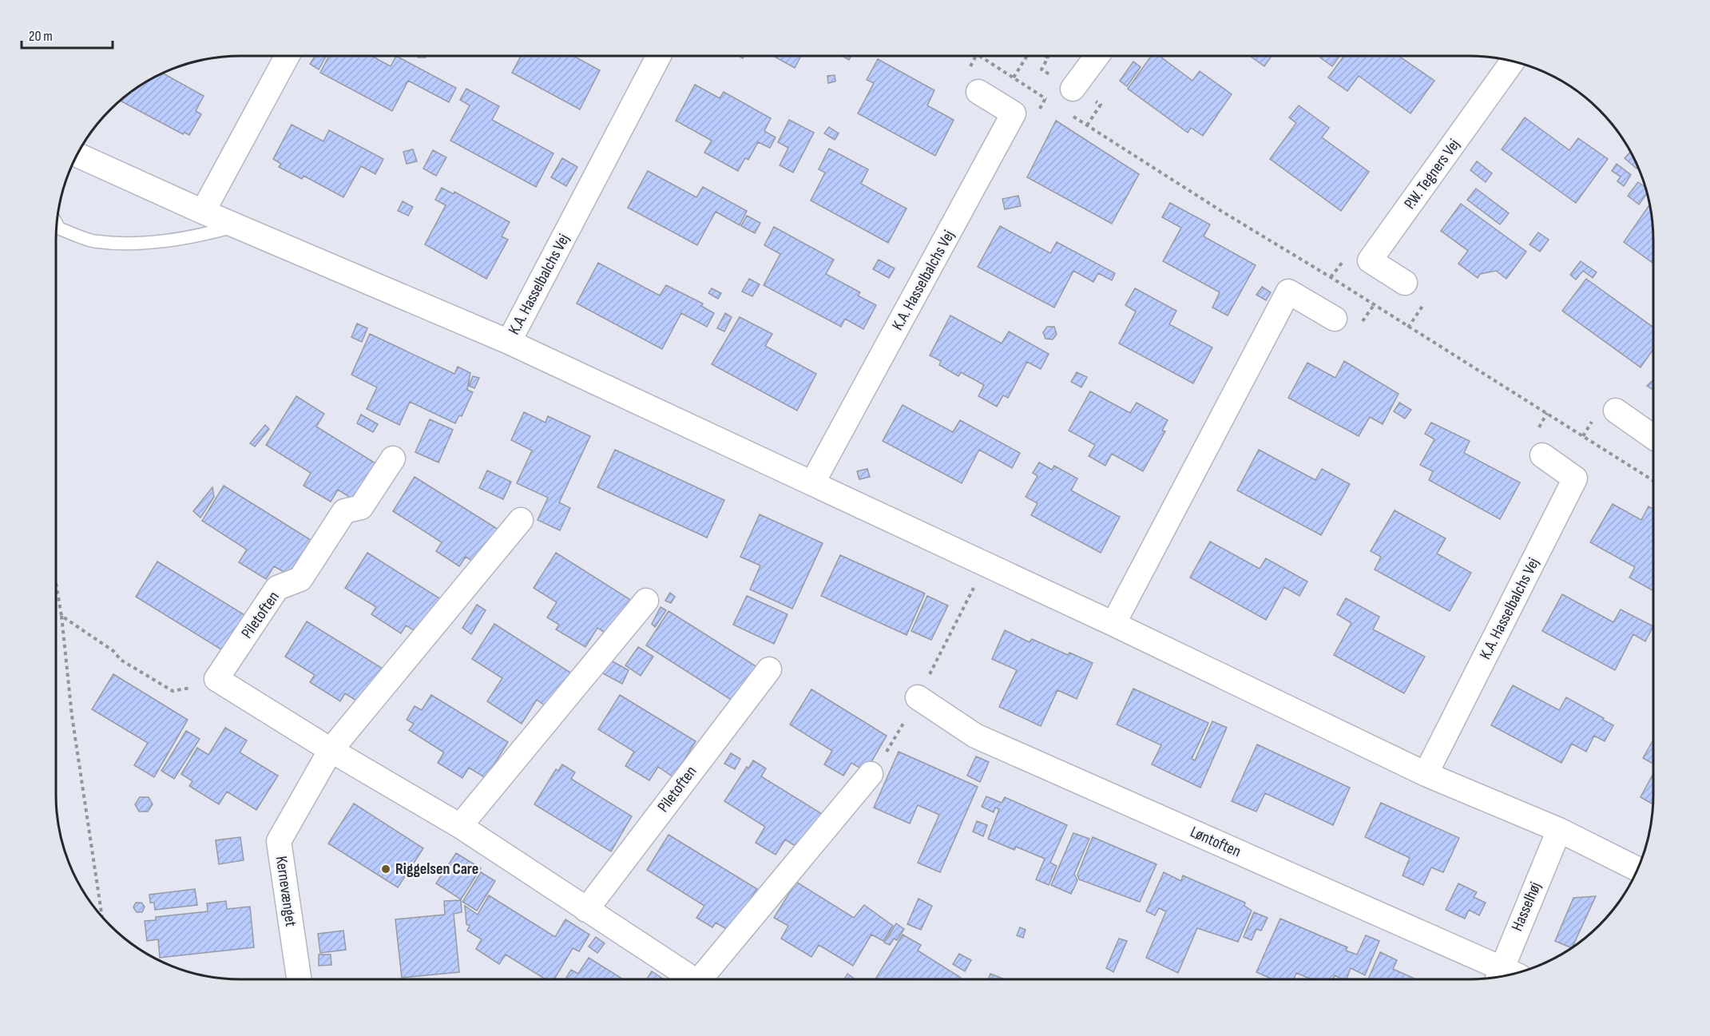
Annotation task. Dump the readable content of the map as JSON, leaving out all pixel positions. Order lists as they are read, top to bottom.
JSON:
{
  "streets": {
    "street": [
      "P.W. Tegners Vej",
      "K.A. Hasselbalchs Vej",
      "Piletoften",
      "Løntoften",
      "Kernevænget",
      "Hasselhøj"
    ]
  },
  "crossings": [
    ["K.A. Hasselbalchs Vej", "Hasselhøj"],
    ["Løntoften", "Hasselhøj"]
  ],
  "places": ["Riggelsen Care"],
  "scale_bar": "20 m"
}
